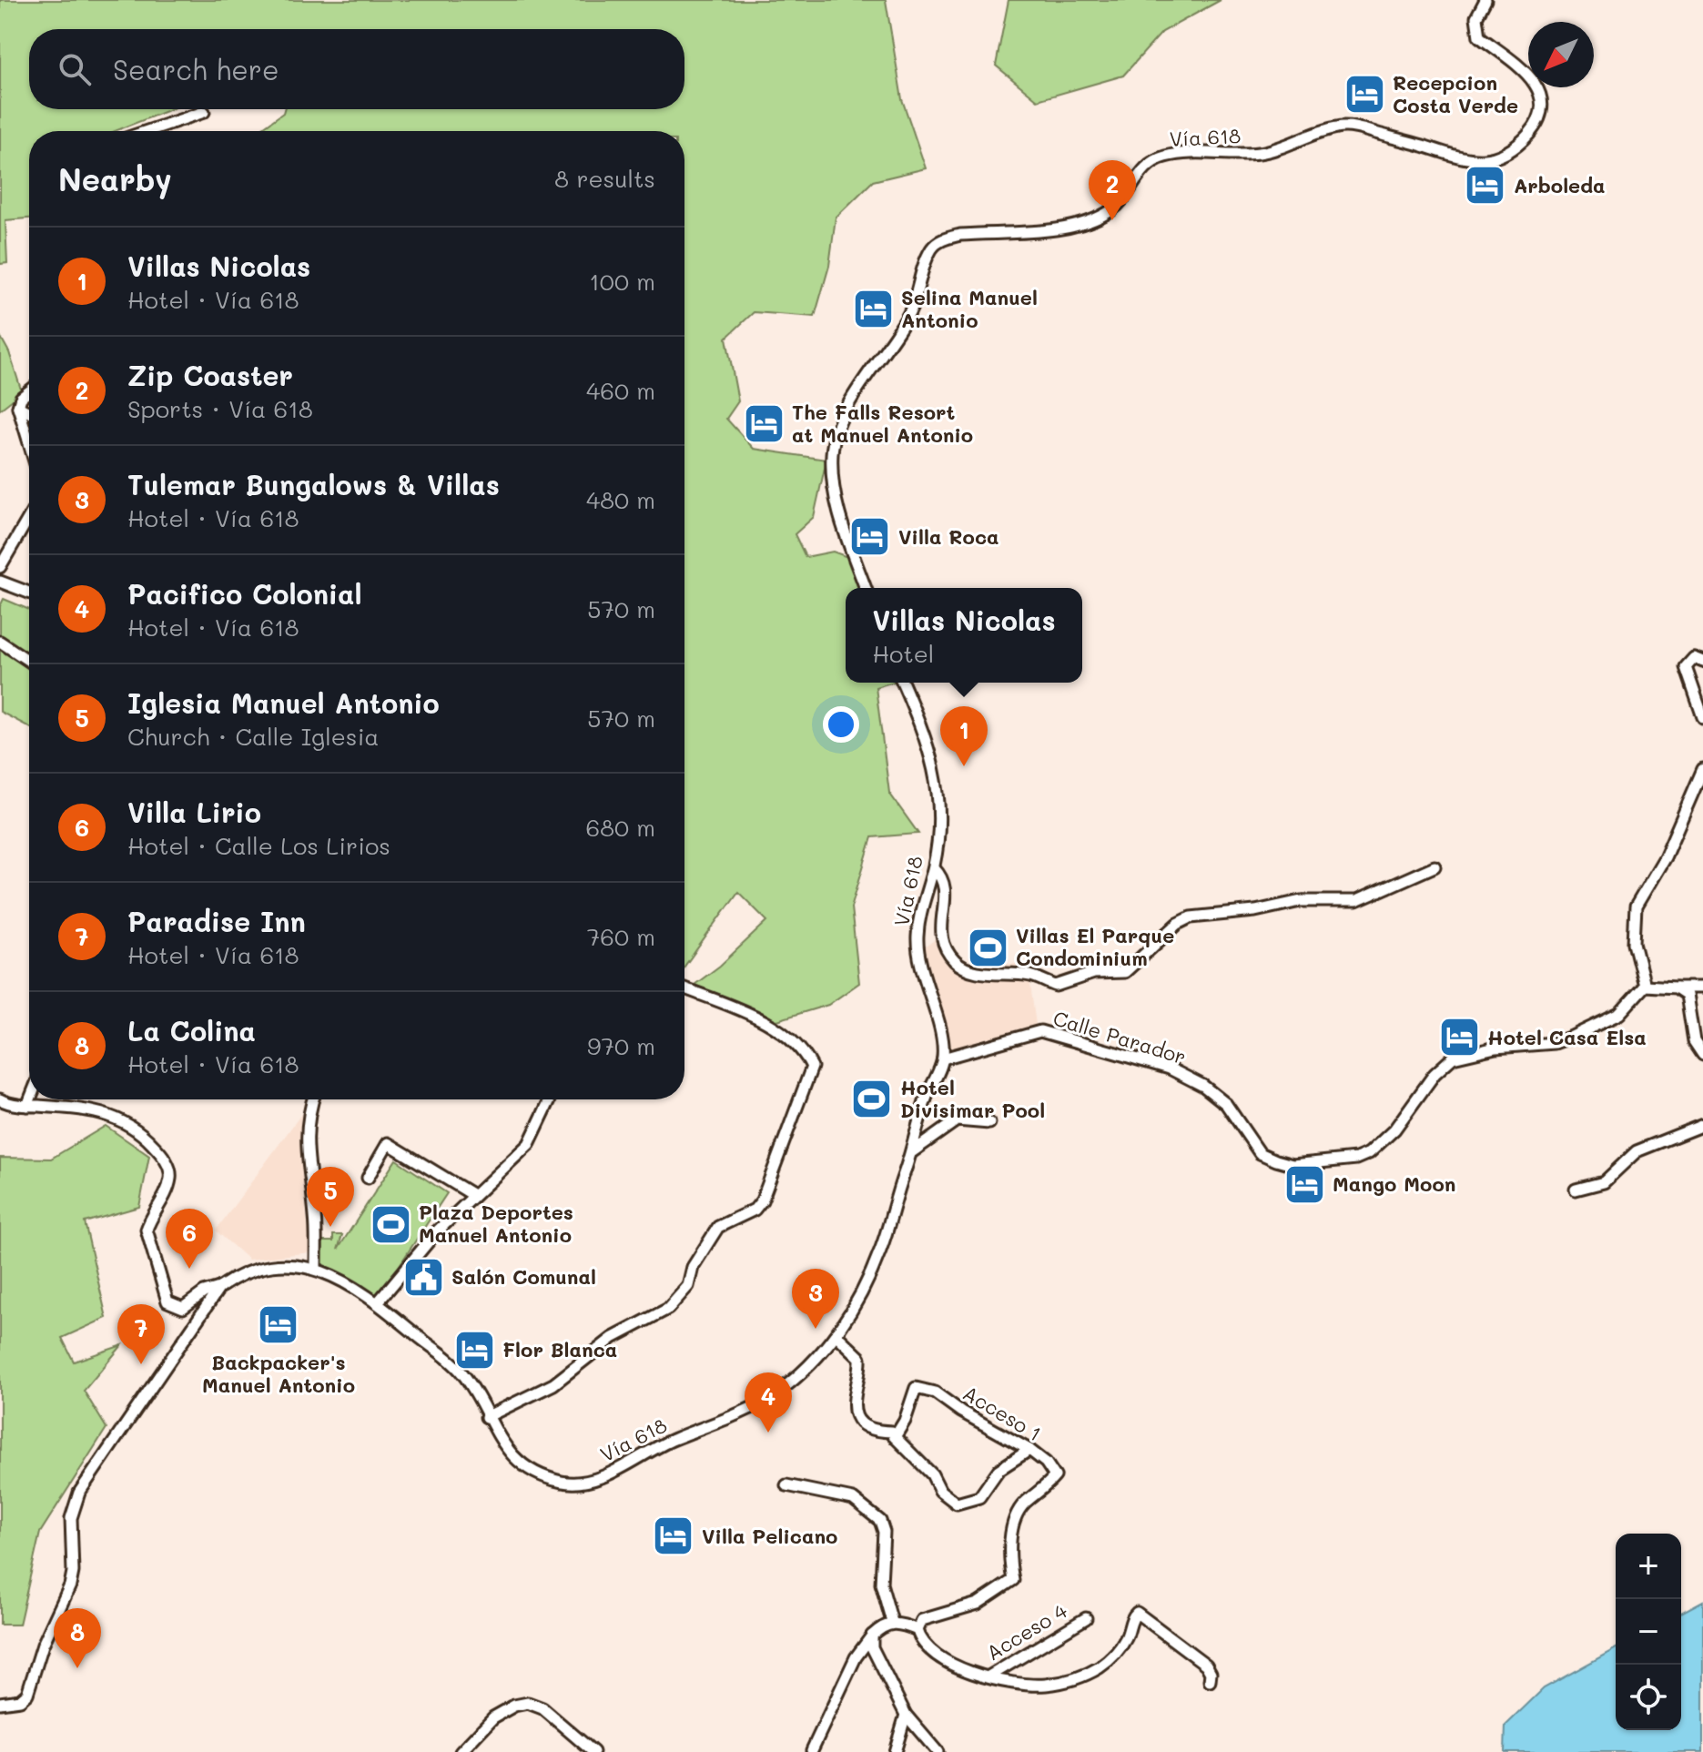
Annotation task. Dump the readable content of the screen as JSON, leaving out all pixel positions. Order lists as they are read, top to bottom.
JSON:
{
  "streets": {
    "street": [
      "Vía 618",
      "Calle Parador",
      "Acceso 1",
      "Acceso 4"
    ]
  },
  "crossings": [
    ["Vía 618", "Calle Parador"],
    ["Acceso 1", "Acceso 4"]
  ],
  "places": {
    "hotel": [
      "Recepcion Costa Verde",
      "Arboleda",
      "Selina Manuel Antonio",
      "The Falls Resort at Manuel Antonio",
      "Villa Roca",
      "Hotel Casa Elsa",
      "Mango Moon",
      "Backpacker's Manuel Antonio",
      "Flor Blanca",
      "Villa Pelicano"
    ],
    "sports": ["Villas El Parque Condominium", "Hotel Divisimar Pool", "Plaza Deportes Manuel Antonio"],
    "public building": ["Salón Comunal"]
  },
  "north": "bottom left",
  "page": {
    "search": "Search here",
    "heading": ["Nearby", "8 results"],
    "pins": [
      "2",
      "1",
      "5",
      "6",
      "3",
      "7",
      "4",
      "8"
    ],
    "list": [
      {
        "mark": "1",
        "name": "Villas Nicolas",
        "note": "Hotel · Vía 618",
        "value": "100 m"
      },
      {
        "mark": "2",
        "name": "Zip Coaster",
        "note": "Sports · Vía 618",
        "value": "460 m"
      },
      {
        "mark": "3",
        "name": "Tulemar Bungalows & Villas",
        "note": "Hotel · Vía 618",
        "value": "480 m"
      },
      {
        "mark": "4",
        "name": "Pacifico Colonial",
        "note": "Hotel · Vía 618",
        "value": "570 m"
      },
      {
        "mark": "5",
        "name": "Iglesia Manuel Antonio",
        "note": "Church · Calle Iglesia",
        "value": "570 m"
      },
      {
        "mark": "6",
        "name": "Villa Lirio",
        "note": "Hotel · Calle Los Lirios",
        "value": "680 m"
      },
      {
        "mark": "7",
        "name": "Paradise Inn",
        "note": "Hotel · Vía 618",
        "value": "760 m"
      },
      {
        "mark": "8",
        "name": "La Colina",
        "note": "Hotel · Vía 618",
        "value": "970 m"
      }
    ],
    "popup": ["Villas Nicolas", "Hotel"],
    "map_buttons": ["+", "−"]
  }
}
